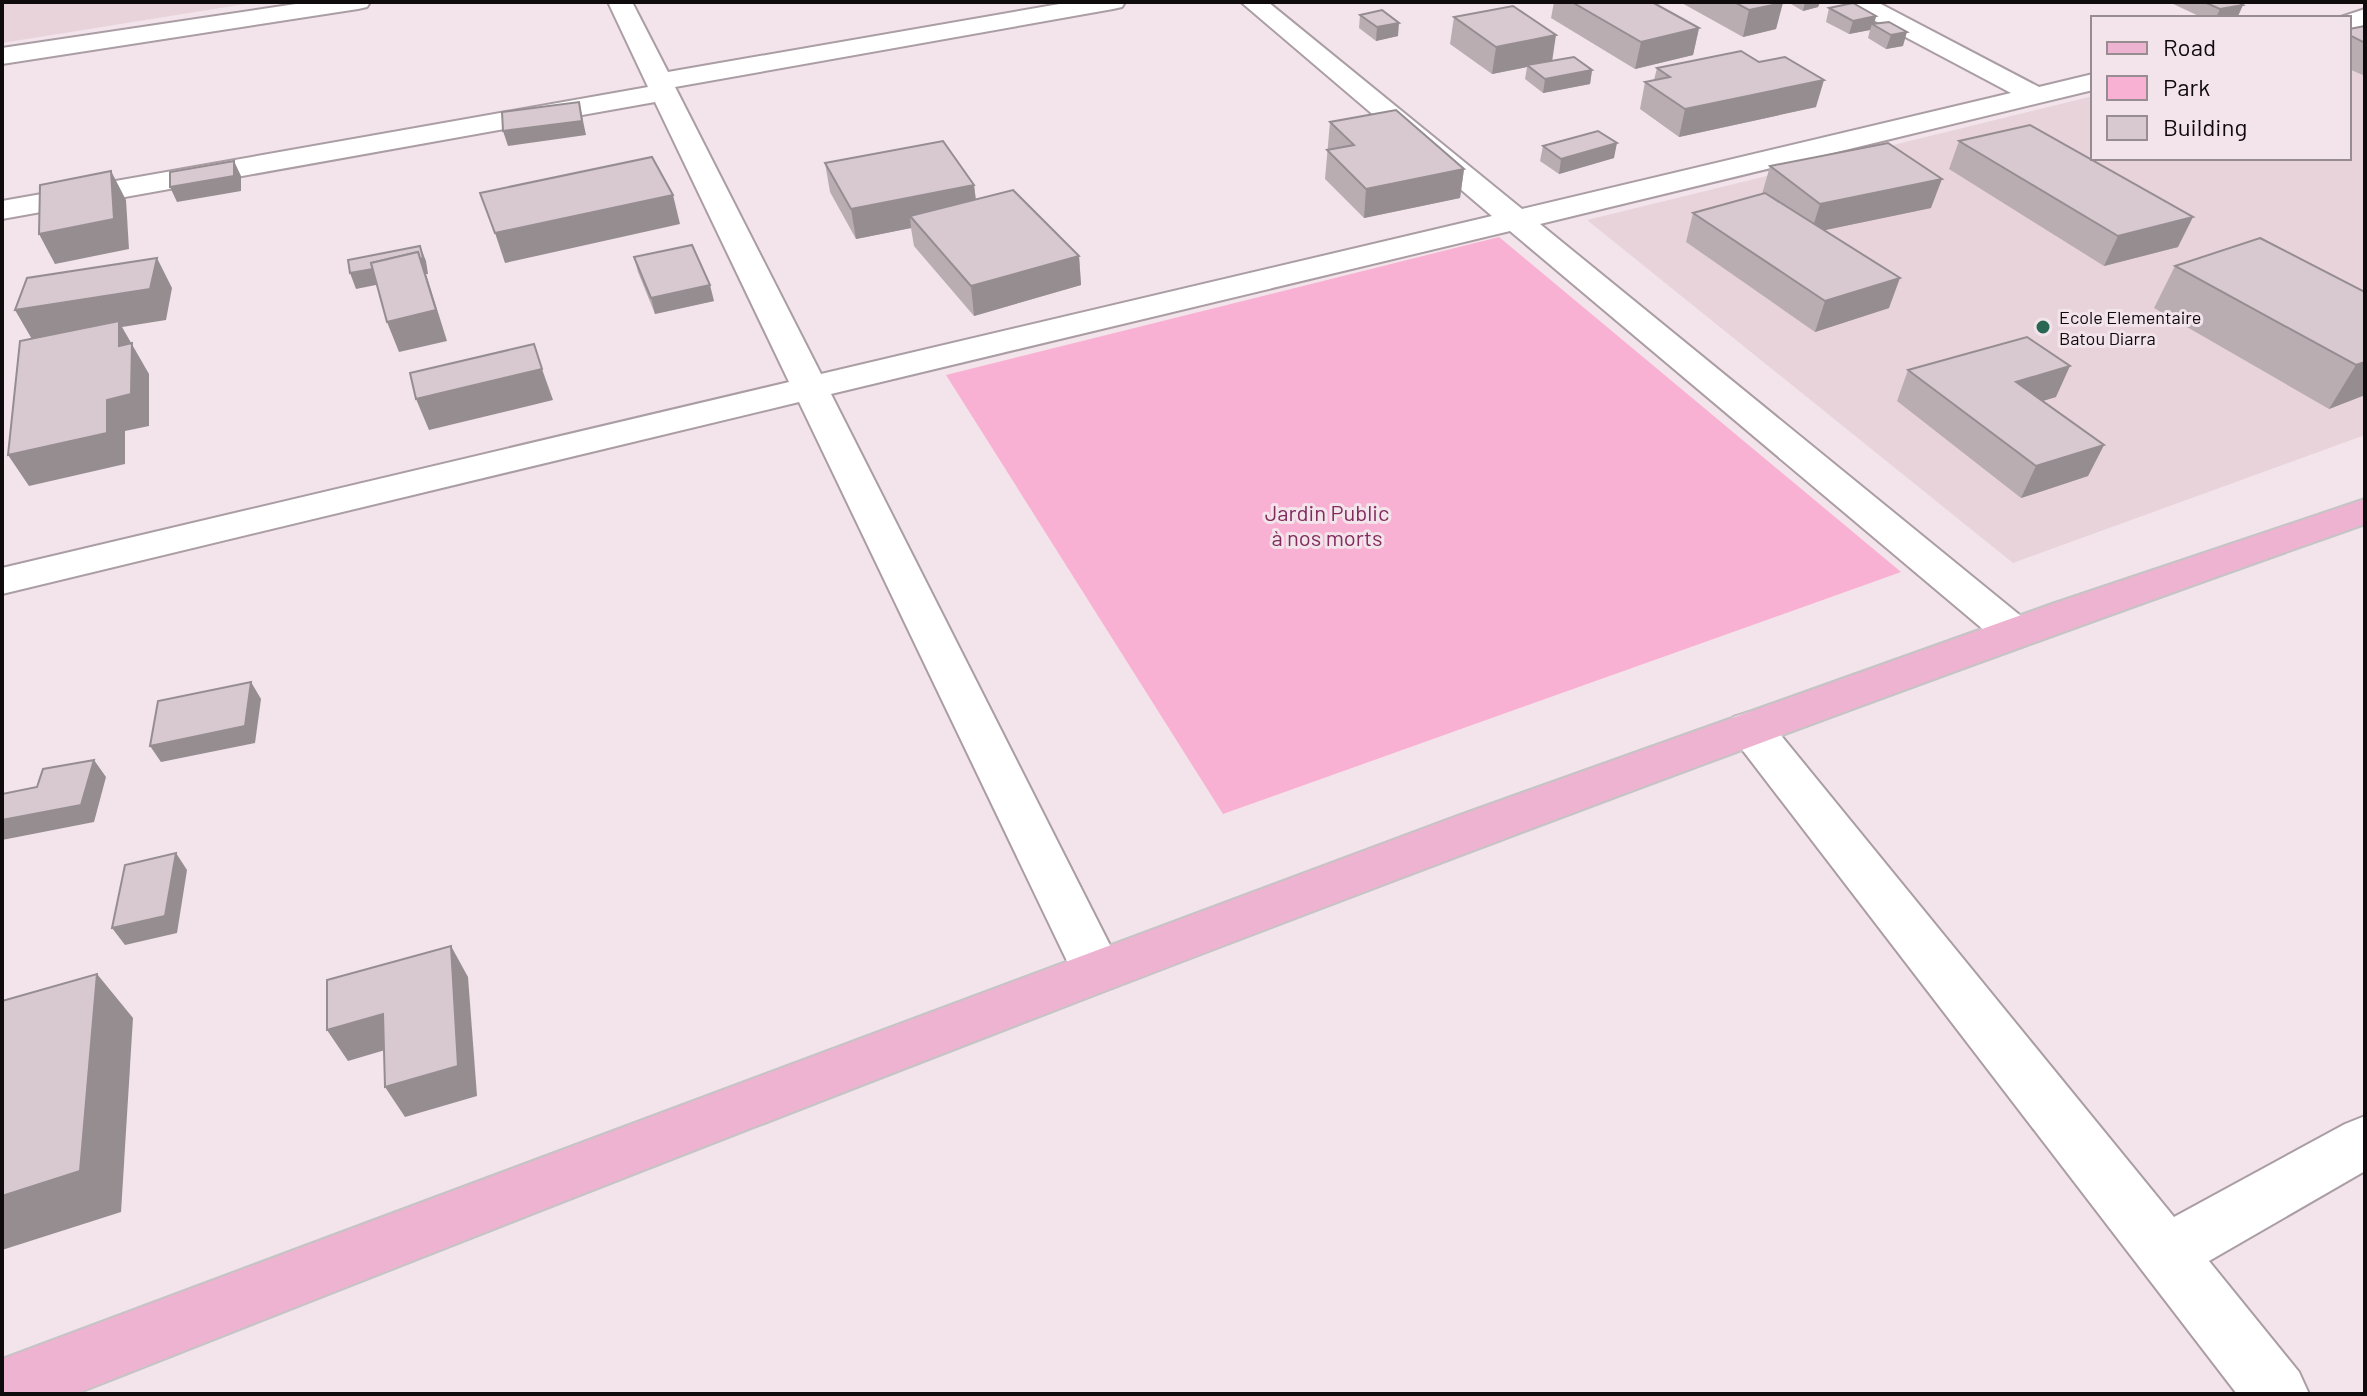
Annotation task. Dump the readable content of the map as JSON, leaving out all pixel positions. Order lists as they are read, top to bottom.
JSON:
{
  "parks": ["Jardin Public à nos morts"],
  "places": ["Ecole Elementaire Batou Diarra"],
  "legend": ["Road", "Park", "Building"]
}
